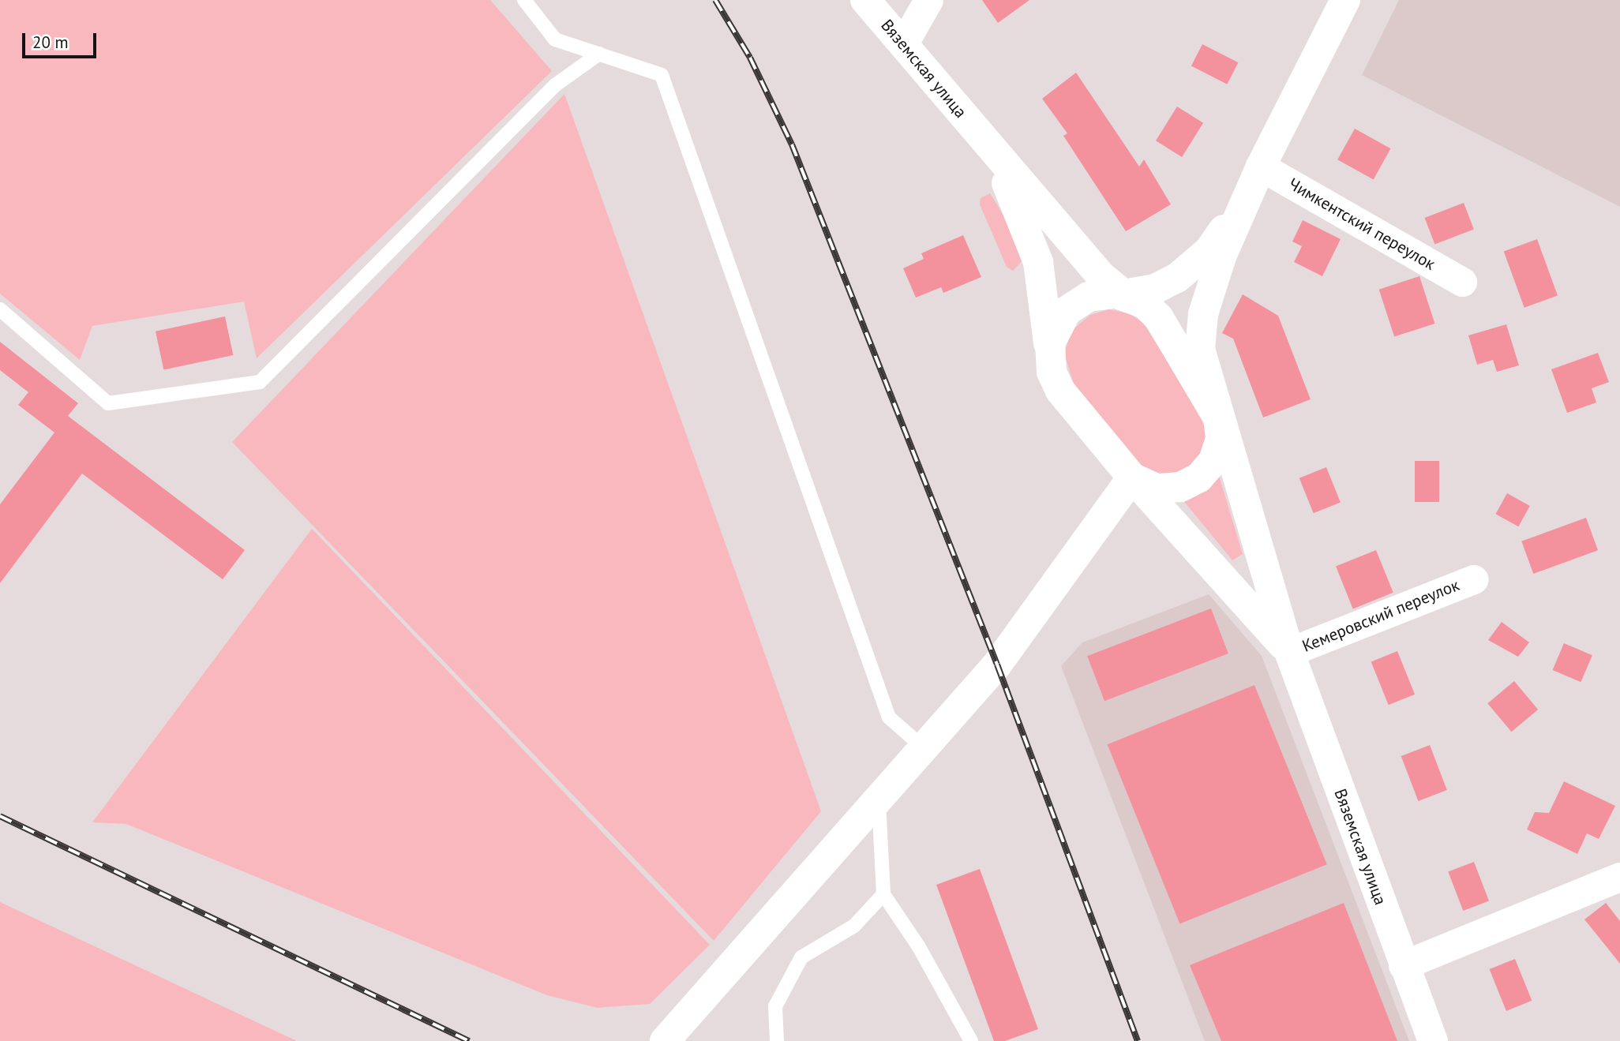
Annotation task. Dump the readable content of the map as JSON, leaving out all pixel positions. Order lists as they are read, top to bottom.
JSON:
{
  "streets": {
    "main road": ["Вяземская улица"],
    "street": ["Чимкентский переулок", "Кемеровский переулок"]
  },
  "crossings": [
    ["Вяземская улица", "Кемеровский переулок"]
  ],
  "scale_bar": "20 m"
}
